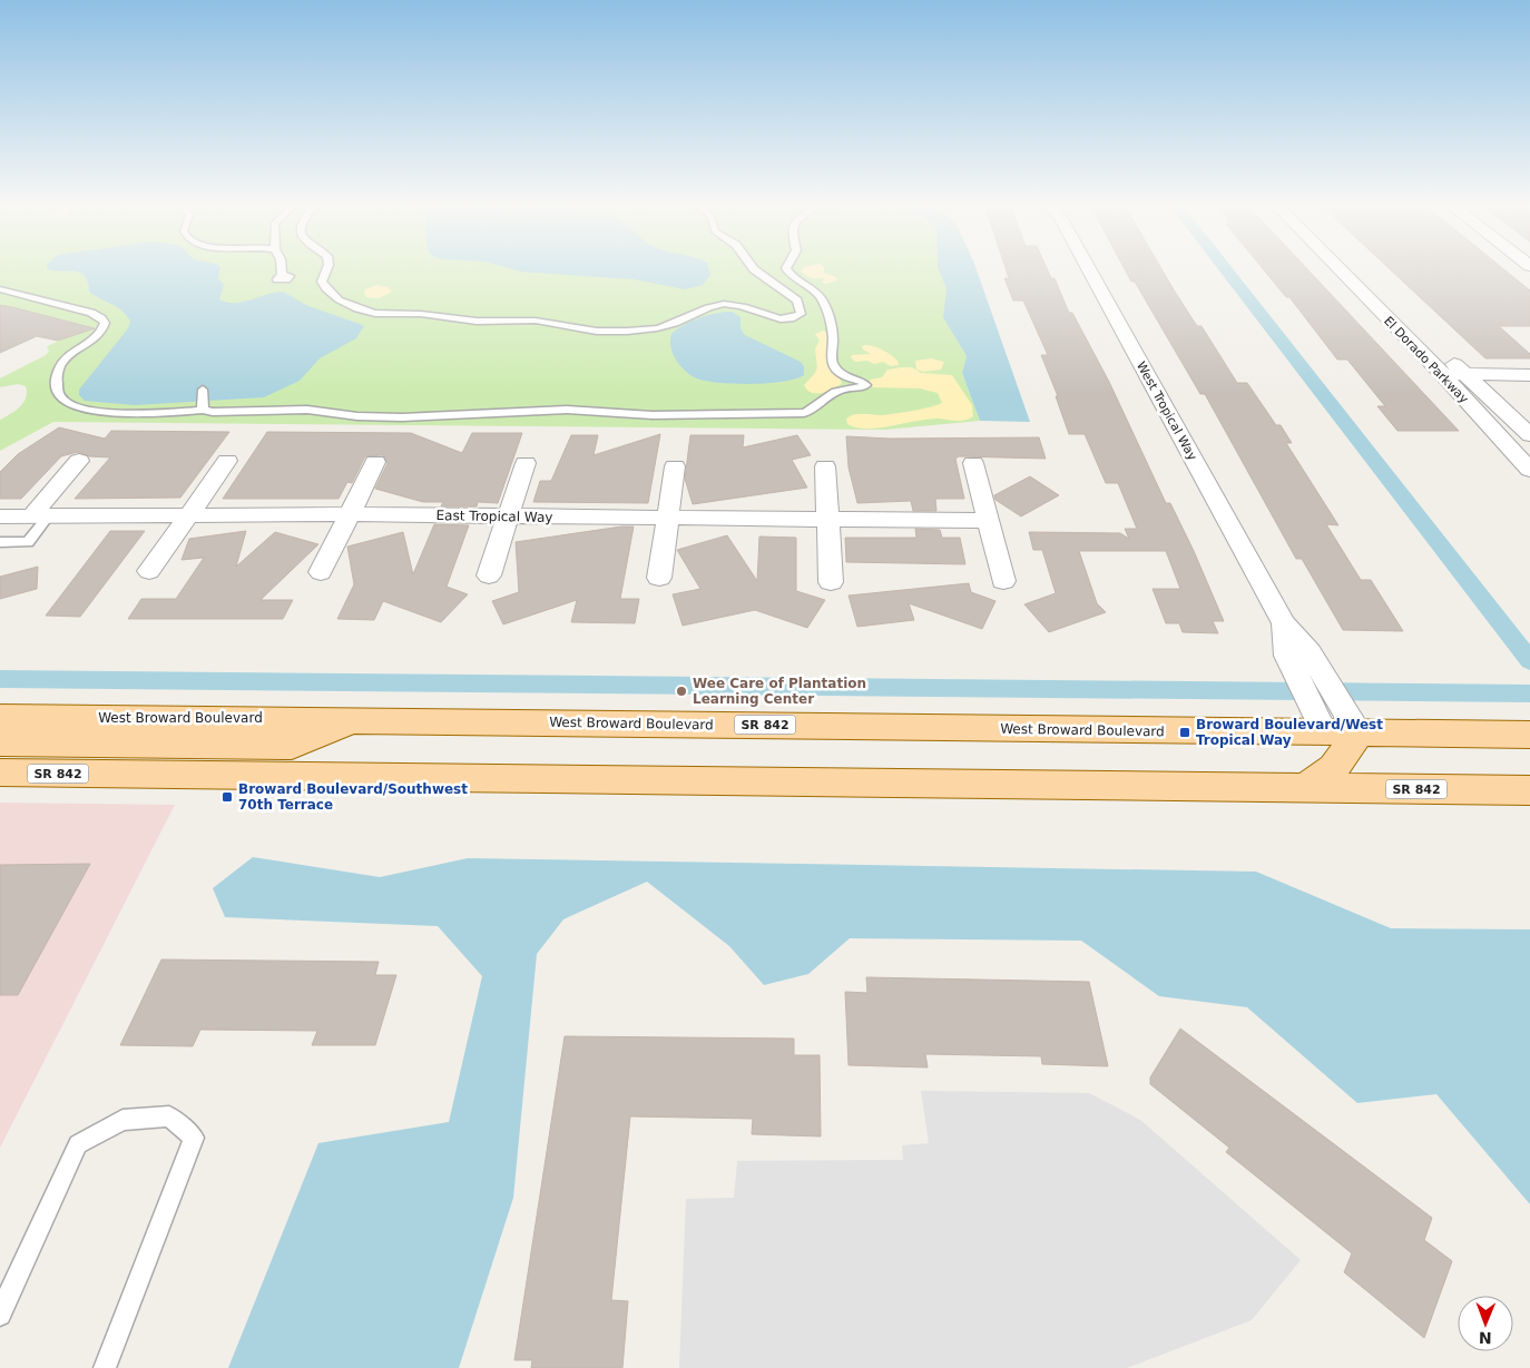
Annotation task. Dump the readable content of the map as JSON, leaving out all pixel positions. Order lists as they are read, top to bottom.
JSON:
{
  "streets": {
    "main road": ["West Broward Boulevard", "SR 842"],
    "street": ["El Dorado Parkway", "West Tropical Way", "East Tropical Way"]
  },
  "crossings": [
    ["West Tropical Way", "West Broward Boulevard"]
  ],
  "places": {
    "other": ["Wee Care of Plantation Learning Center"],
    "transit": ["Broward Boulevard/West Tropical Way", "Broward Boulevard/Southwest 70th Terrace"]
  },
  "north": "bottom"
}
